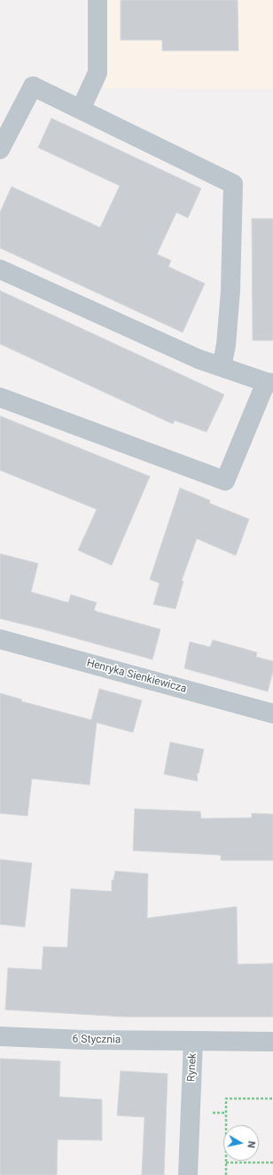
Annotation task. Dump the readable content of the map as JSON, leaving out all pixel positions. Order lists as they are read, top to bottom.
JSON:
{
  "streets": {
    "street": ["Henryka Sienkiewicza", "6 Stycznia", "Rynek"]
  },
  "crossings": [
    ["6 Stycznia", "Rynek"]
  ],
  "north": "right"
}
